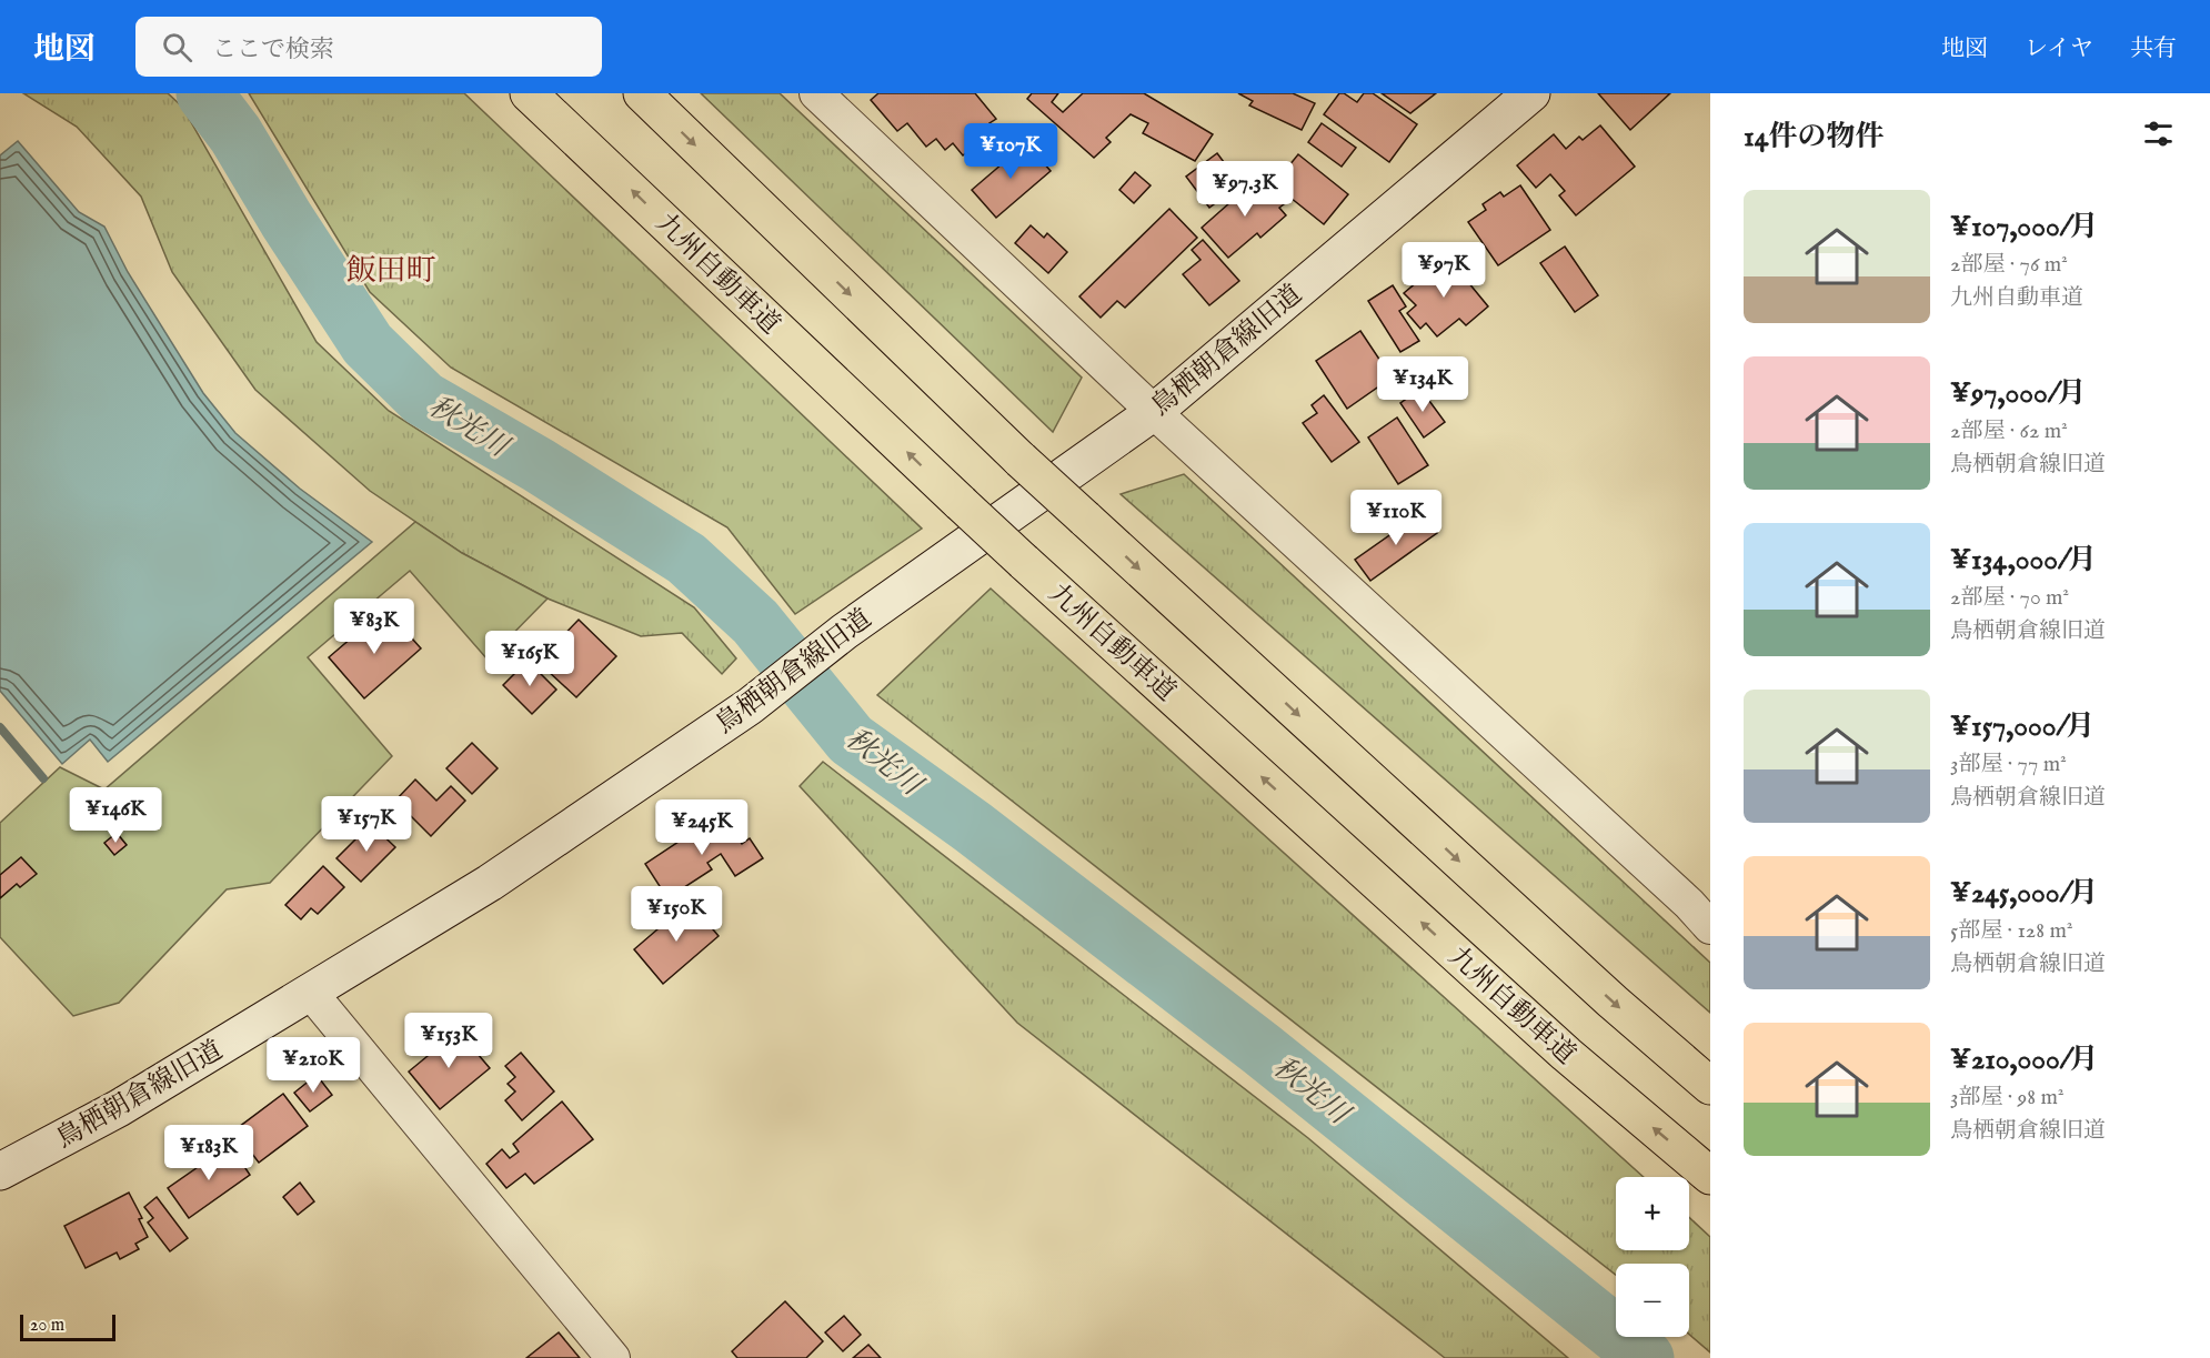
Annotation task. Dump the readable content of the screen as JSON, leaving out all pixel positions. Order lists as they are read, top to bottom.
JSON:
{
  "streets": {
    "highway": ["九州自動車道"],
    "street": ["鳥栖朝倉線旧道"]
  },
  "districts": ["飯田町"],
  "water": ["秋光川"],
  "scale_bar": "20 m",
  "page": {
    "header": "地図",
    "search": "ここで検索",
    "nav": ["地図", "レイヤ", "共有"],
    "heading": "14件の物件",
    "price": [
      "¥107K",
      "¥97.3K",
      "¥97K",
      "¥134K",
      "¥110K",
      "¥83K",
      "¥165K",
      "¥146K",
      "¥157K",
      "¥245K",
      "¥150K",
      "¥153K",
      "¥210K",
      "¥183K"
    ],
    "list": [
      {
        "name": "¥107,000/月",
        "note": "2部屋 · 76 m² · 九州自動車道"
      },
      {
        "name": "¥97,000/月",
        "note": "2部屋 · 62 m² · 鳥栖朝倉線旧道"
      },
      {
        "name": "¥134,000/月",
        "note": "2部屋 · 70 m² · 鳥栖朝倉線旧道"
      },
      {
        "name": "¥157,000/月",
        "note": "3部屋 · 77 m² · 鳥栖朝倉線旧道"
      },
      {
        "name": "¥245,000/月",
        "note": "5部屋 · 128 m² · 鳥栖朝倉線旧道"
      },
      {
        "name": "¥210,000/月",
        "note": "3部屋 · 98 m² · 鳥栖朝倉線旧道"
      }
    ],
    "map_buttons": ["+", "−"],
    "scale": "20 m"
  }
}
